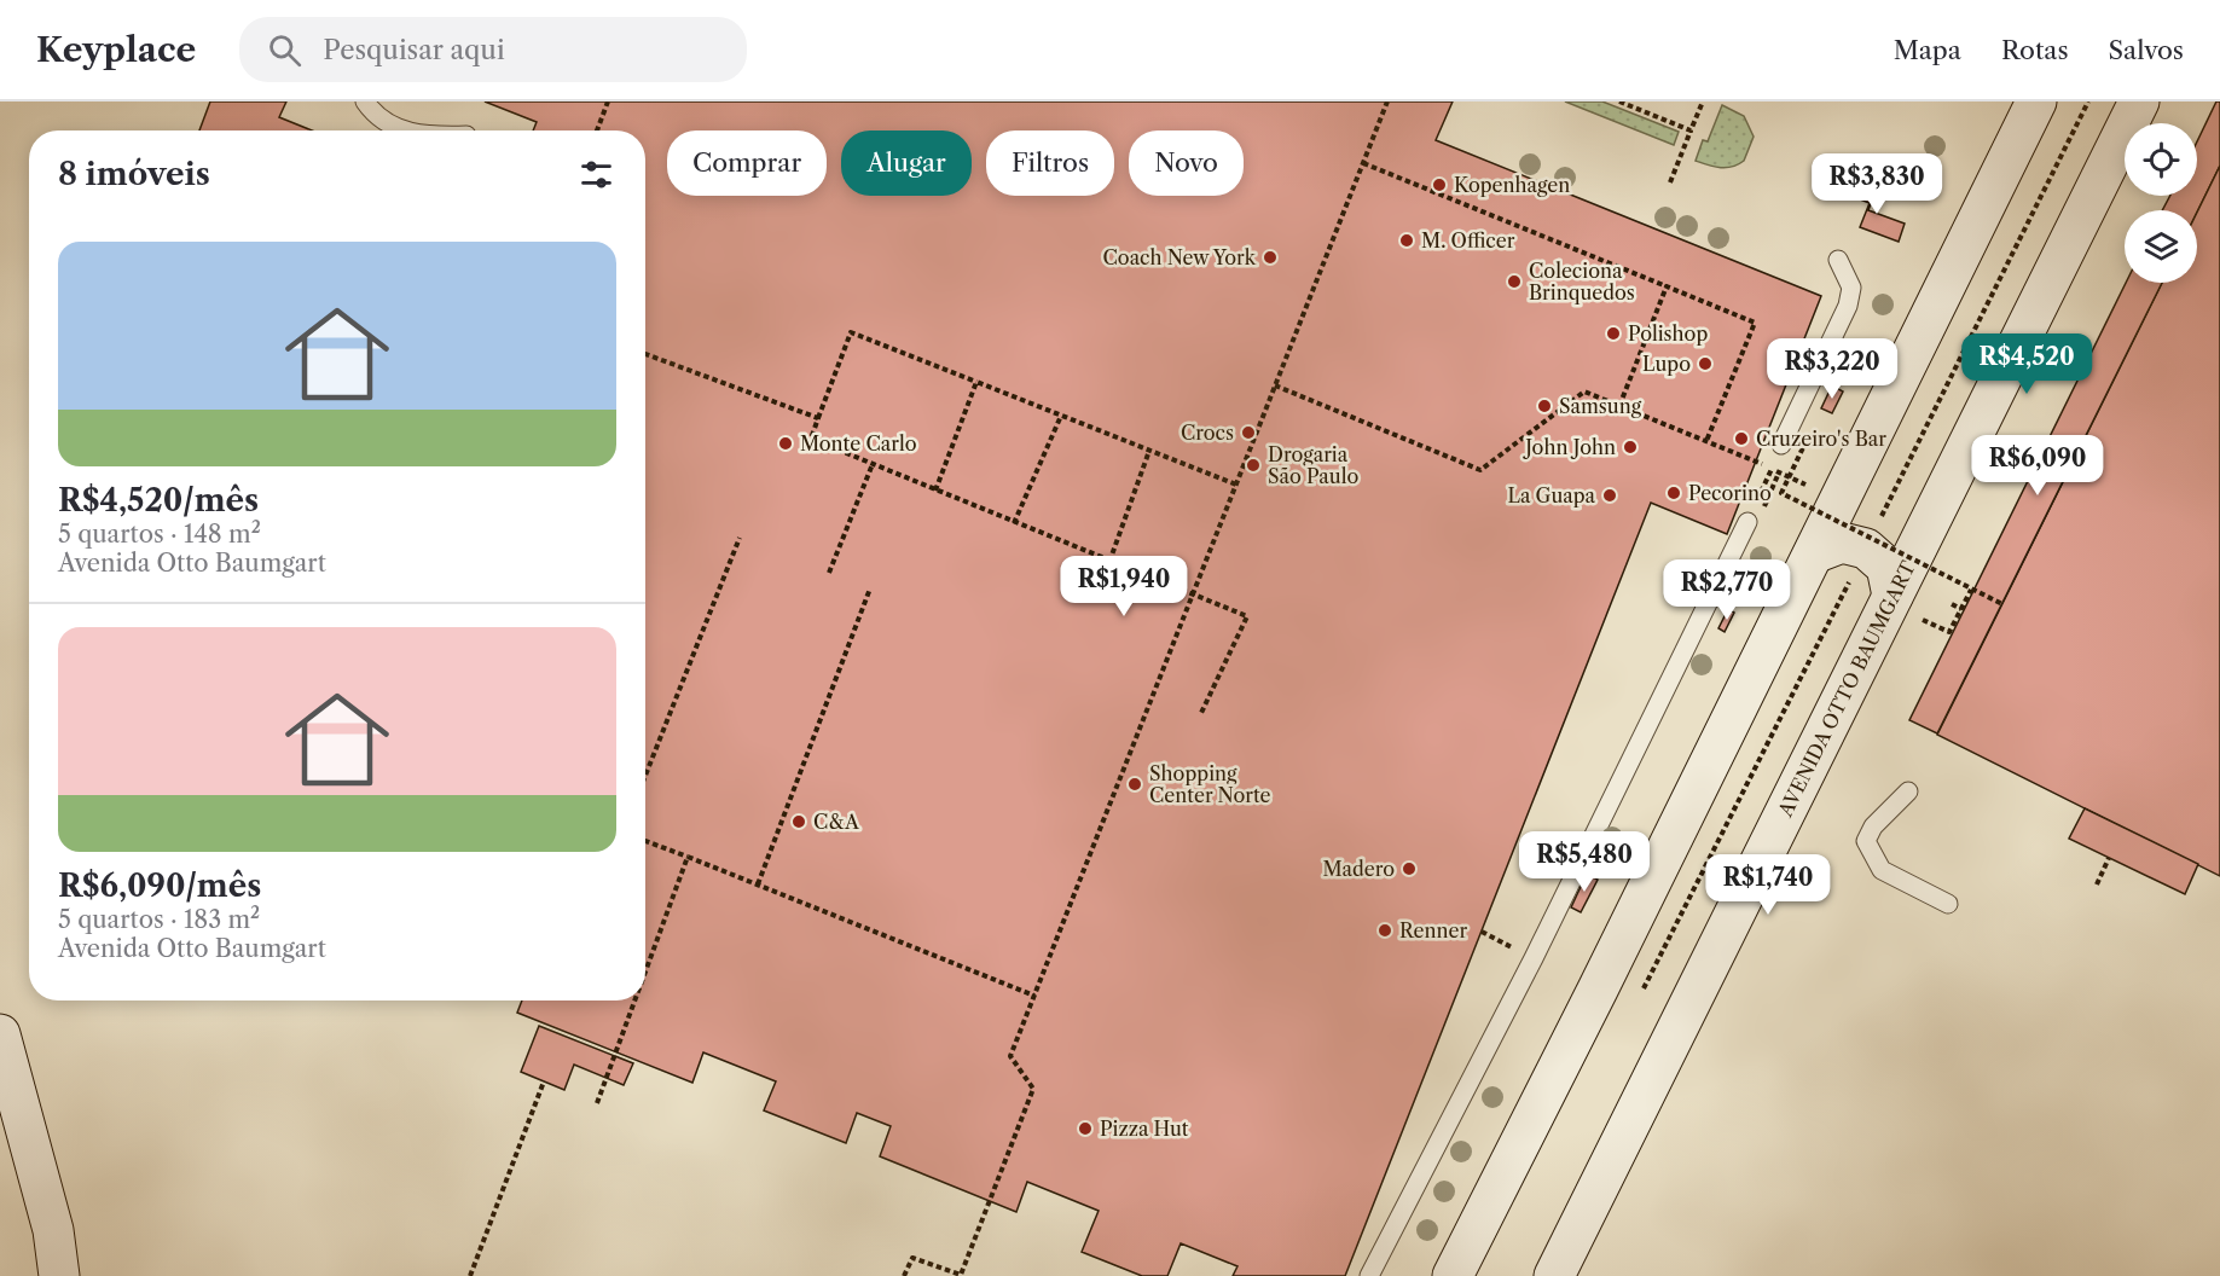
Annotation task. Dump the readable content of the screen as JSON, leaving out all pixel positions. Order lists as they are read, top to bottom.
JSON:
{
  "streets": {
    "main road": ["AVENIDA OTTO BAUMGART"]
  },
  "places": [
    "Kopenhagen",
    "M. Officer",
    "Coach New York",
    "Coleciona Brinquedos",
    "Polishop",
    "Lupo",
    "Samsung",
    "Crocs",
    "Cruzeiro's Bar",
    "Monte Carlo",
    "John John",
    "Drogaria São Paulo",
    "Pecorino",
    "La Guapa",
    "Shopping Center Norte",
    "C&A",
    "Madero",
    "Renner",
    "Pizza Hut"
  ],
  "page": {
    "header": "Keyplace",
    "search": "Pesquisar aqui",
    "nav": ["Mapa", "Rotas", "Salvos"],
    "chip": [
      "Comprar",
      "Alugar",
      "Filtros",
      "Novo"
    ],
    "heading": "8 imóveis",
    "price": [
      "R$3,830",
      "R$4,520",
      "R$3,220",
      "R$6,090",
      "R$1,940",
      "R$2,770",
      "R$5,480",
      "R$1,740"
    ],
    "list": [
      {
        "name": "R$4,520/mês",
        "note": "5 quartos · 148 m² · Avenida Otto Baumgart"
      },
      {
        "name": "R$6,090/mês",
        "note": "5 quartos · 183 m² · Avenida Otto Baumgart"
      }
    ]
  }
}
